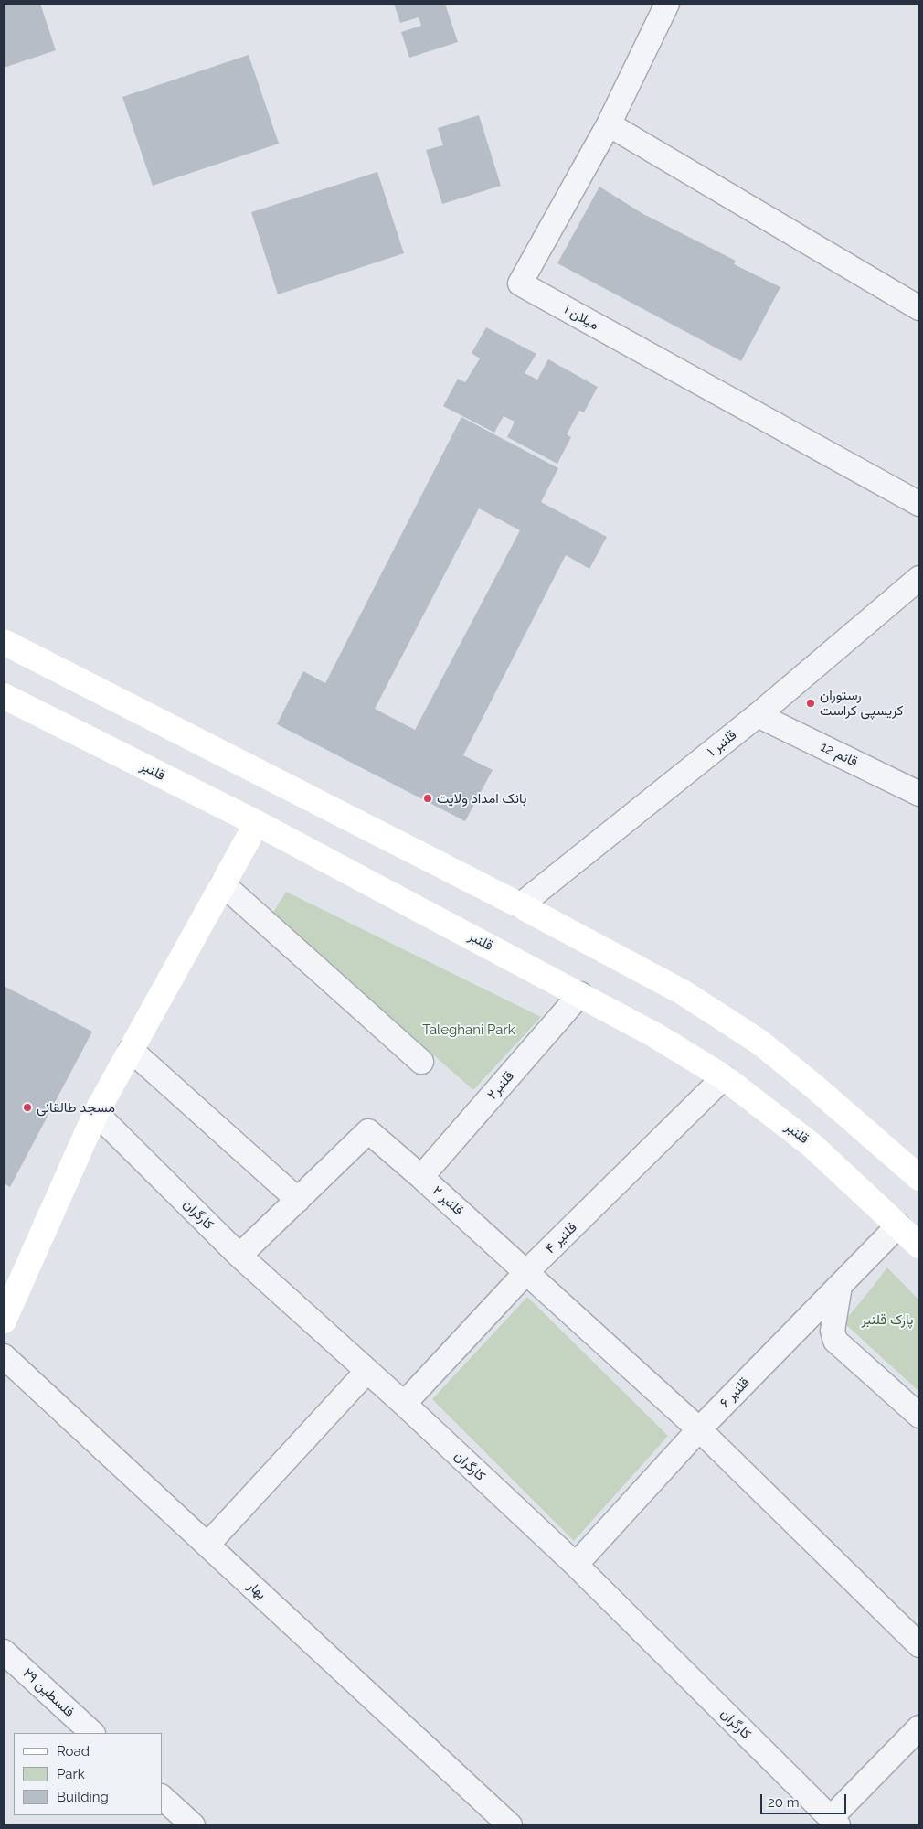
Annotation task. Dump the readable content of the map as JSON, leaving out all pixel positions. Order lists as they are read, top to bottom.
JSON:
{
  "streets": {
    "main road": ["قلنبر"],
    "street": [
      "میلان ۱",
      "قلنبر ۱",
      "قائم 12",
      "قلنبر۲",
      "قلنبر ۲",
      "کارگران",
      "قلنیر ۴",
      "قلنبر ۶",
      "بهار",
      "فلسطین ۲۹"
    ]
  },
  "crossings": [
    ["قلنبر ۱", "قائم 12"],
    ["قلنبر", "قلنبر۲"],
    ["قلنبر", "قلنیر ۴"],
    ["قلنبر", "قلنبر ۶"],
    ["قلنبر۲", "قلنبر ۲"],
    ["قلنبر ۲", "قلنیر ۴"],
    ["قلنبر ۲", "قلنبر ۶"],
    ["کارگران", "قلنیر ۴"],
    ["کارگران", "قلنبر ۶"]
  ],
  "parks": ["Taleghani Park", "پارک قلنبر"],
  "places": ["رستوران کریسپی کراست", "بانک امداد ولایت", "مسجد طالقانی"],
  "legend": ["Road", "Park", "Building"],
  "scale_bar": "20 m"
}
